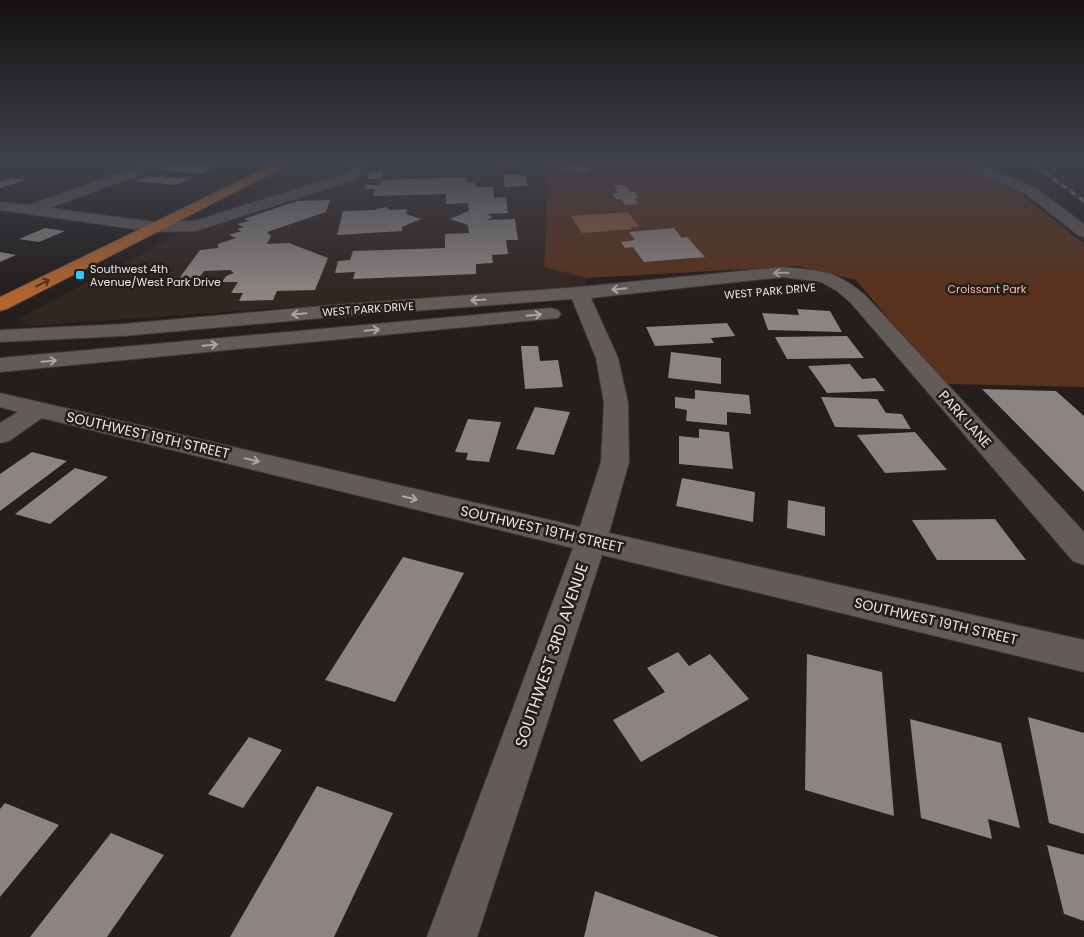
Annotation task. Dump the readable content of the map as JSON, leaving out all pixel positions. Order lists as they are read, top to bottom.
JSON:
{
  "streets": {
    "street": [
      "WEST PARK DRIVE",
      "PARK LANE",
      "SOUTHWEST 19TH STREET",
      "SOUTHWEST 3RD AVENUE"
    ]
  },
  "crossings": [
    ["WEST PARK DRIVE", "PARK LANE"],
    ["WEST PARK DRIVE", "SOUTHWEST 3RD AVENUE"],
    ["SOUTHWEST 19TH STREET", "SOUTHWEST 3RD AVENUE"]
  ],
  "one_way": ["SOUTHWEST 19TH STREET"],
  "parks": ["Croissant Park"],
  "places": {
    "transit": ["Southwest 4th Avenue/West Park Drive"]
  }
}
